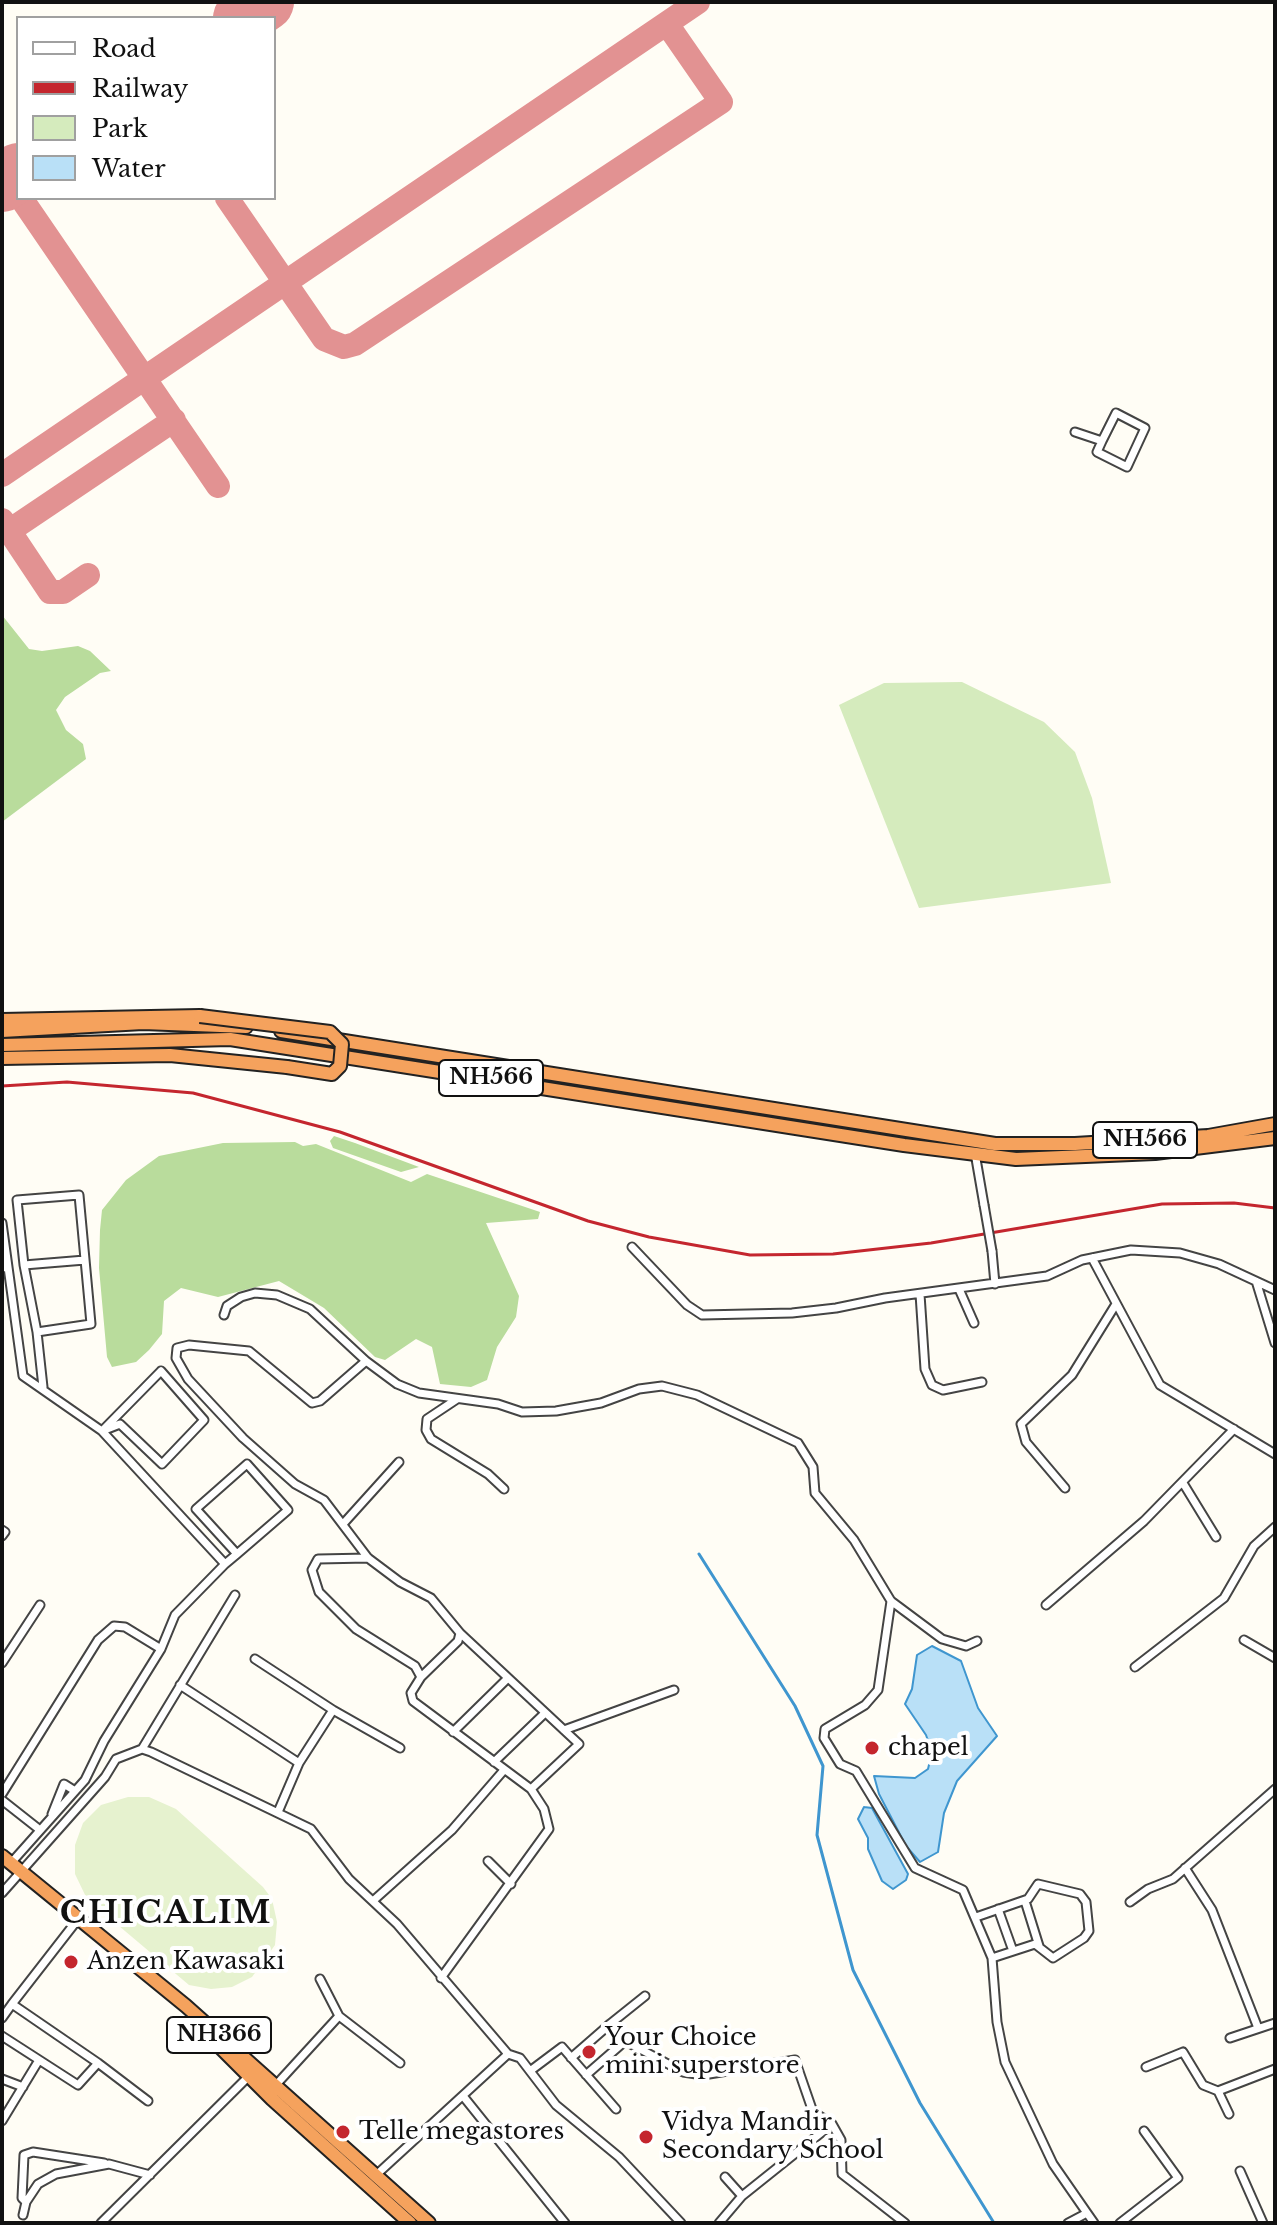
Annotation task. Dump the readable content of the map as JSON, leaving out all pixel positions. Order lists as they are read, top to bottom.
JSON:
{
  "streets": {
    "highway": ["NH566", "NH366"]
  },
  "districts": ["CHICALIM"],
  "places": [
    "chapel",
    "Anzen Kawasaki",
    "Your Choice mini superstore",
    "Telle megastores",
    "Vidya Mandir Secondary School"
  ],
  "legend": [
    "Road",
    "Railway",
    "Park",
    "Water"
  ]
}
